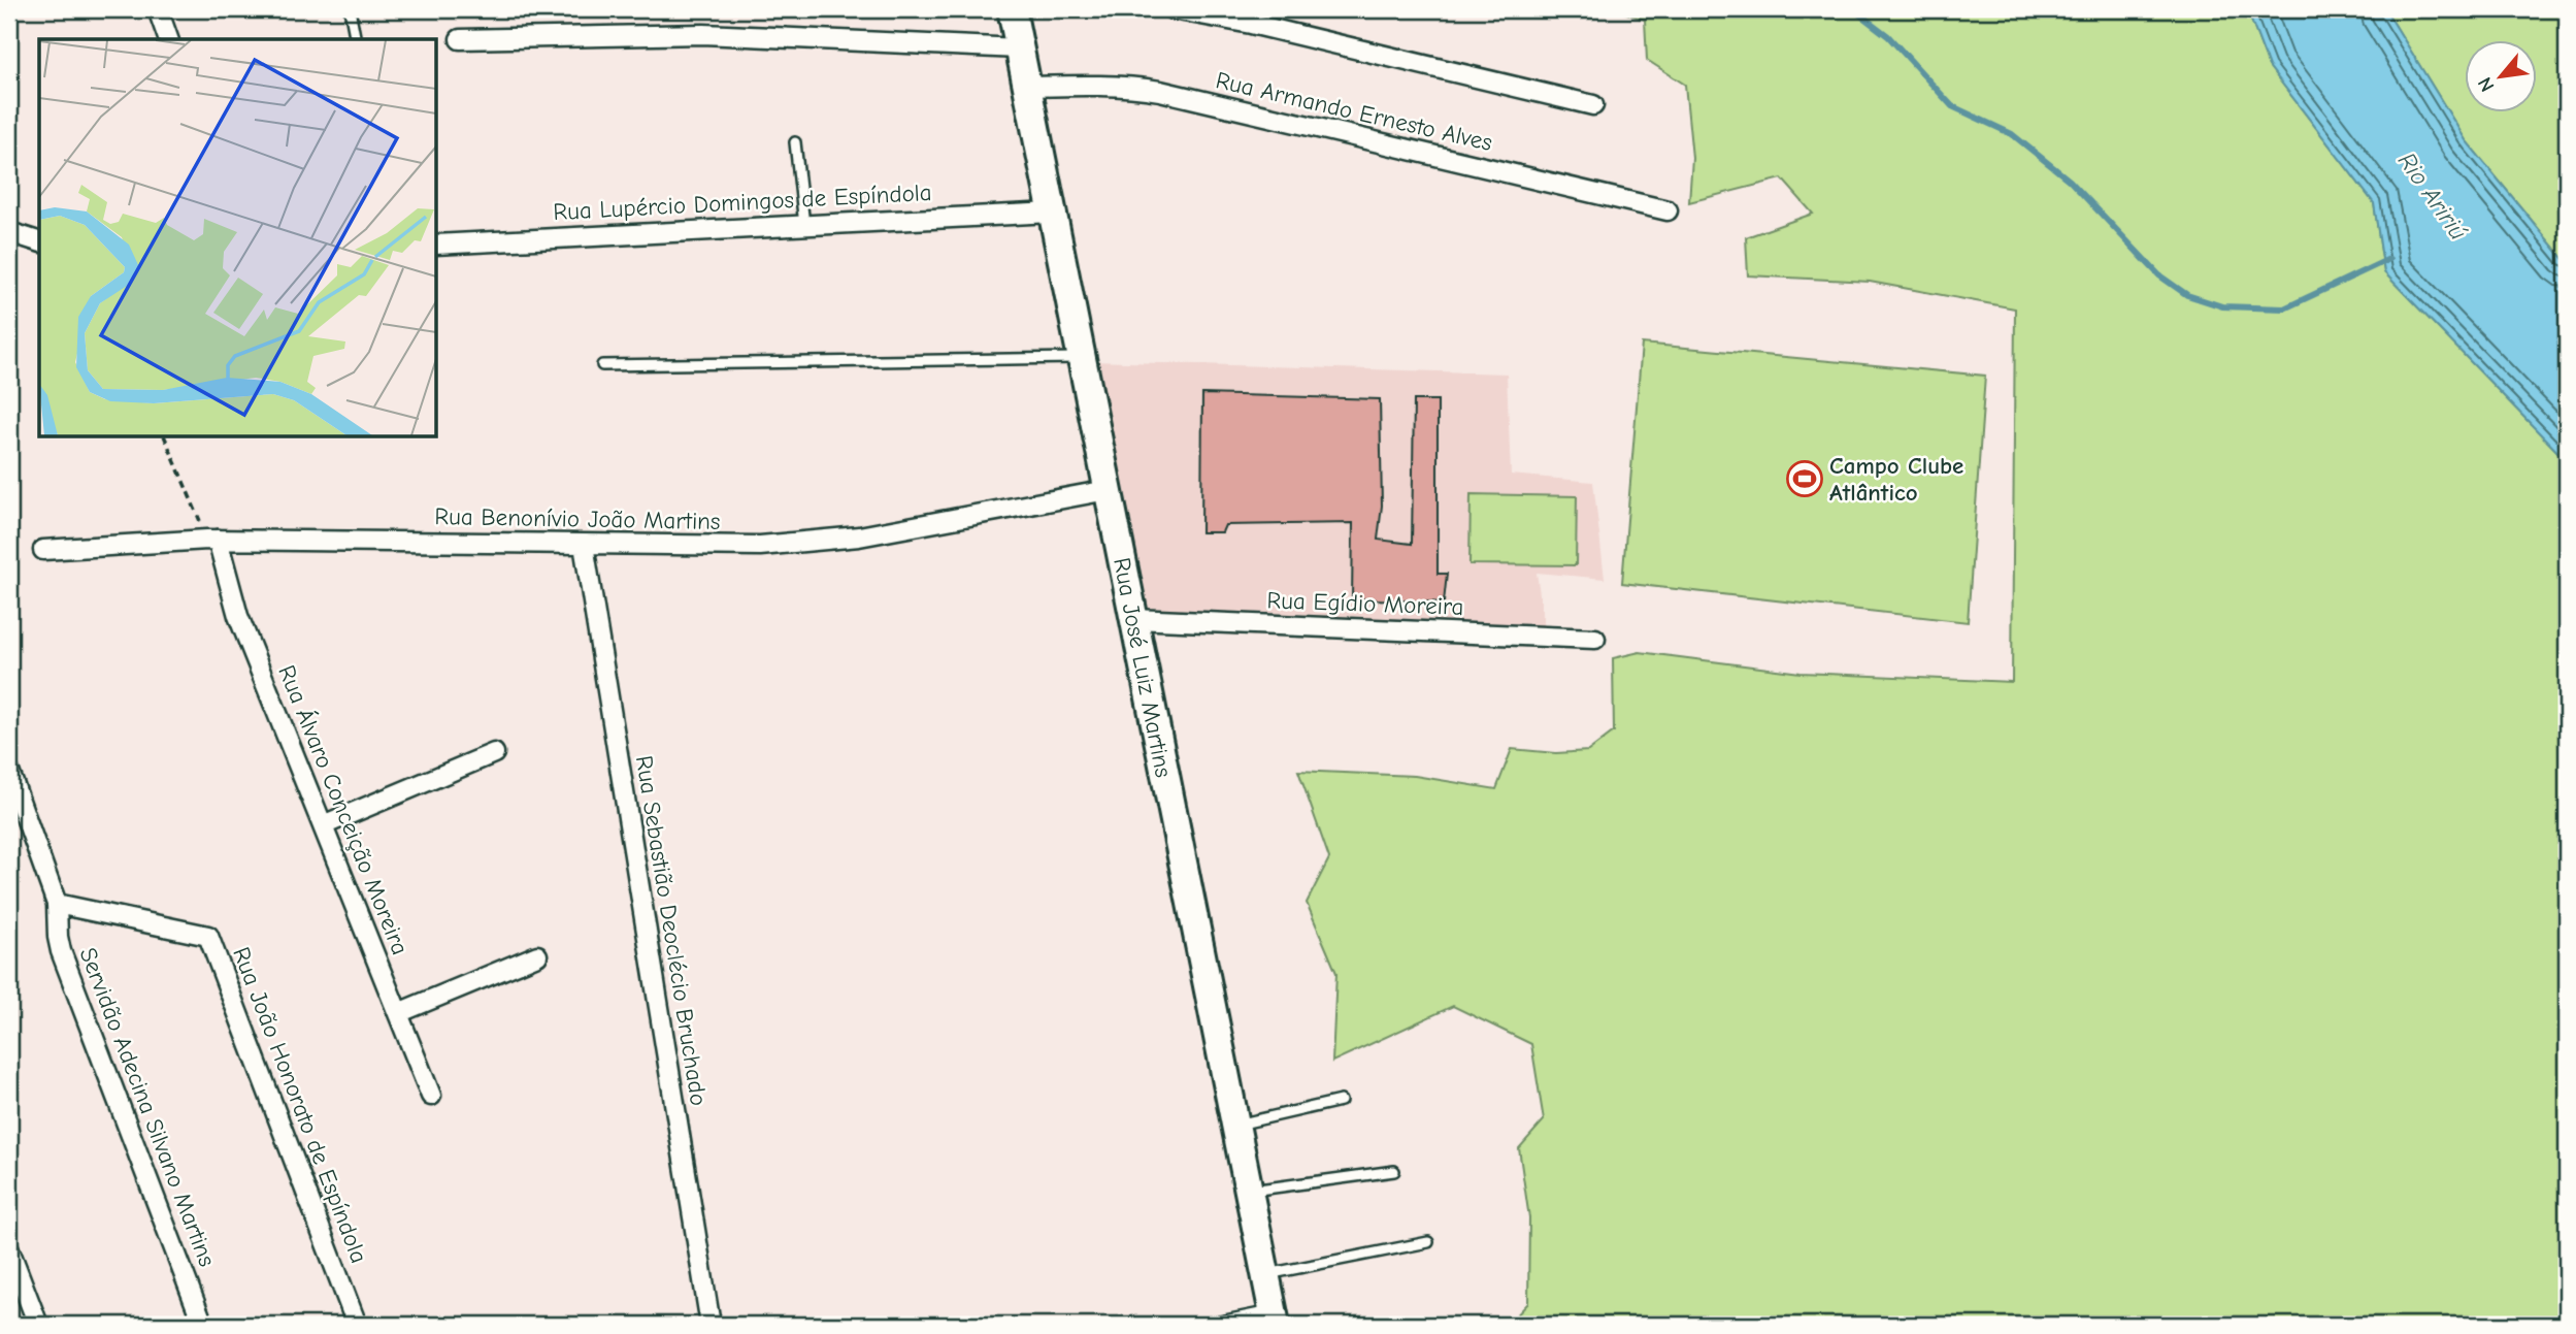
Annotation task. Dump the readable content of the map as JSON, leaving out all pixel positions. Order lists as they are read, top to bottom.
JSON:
{
  "streets": {
    "main road": ["Rua José Luiz Martins"],
    "street": [
      "Rua Armando Ernesto Alves",
      "Rua Lupércio Domingos de Espíndola",
      "Rua Benonívio João Martins",
      "Rua Egídio Moreira",
      "Rua Álvaro Conceição Moreira",
      "Rua Sebastião Deoclécio Bruchado",
      "Rua João Honorato de Espíndola",
      "Servidão Adecina Silvano Martins"
    ]
  },
  "crossings": [
    ["Rua Armando Ernesto Alves", "Rua José Luiz Martins"],
    ["Rua Lupércio Domingos de Espíndola", "Rua José Luiz Martins"],
    ["Rua Benonívio João Martins", "Rua José Luiz Martins"],
    ["Rua Benonívio João Martins", "Rua Álvaro Conceição Moreira"],
    ["Rua Benonívio João Martins", "Rua Sebastião Deoclécio Bruchado"],
    ["Rua Egídio Moreira", "Rua José Luiz Martins"],
    ["Rua João Honorato de Espíndola", "Servidão Adecina Silvano Martins"]
  ],
  "water": ["Rio Aririú"],
  "places": {
    "sports": ["Campo Clube Atlântico"]
  },
  "north": "bottom left"
}
